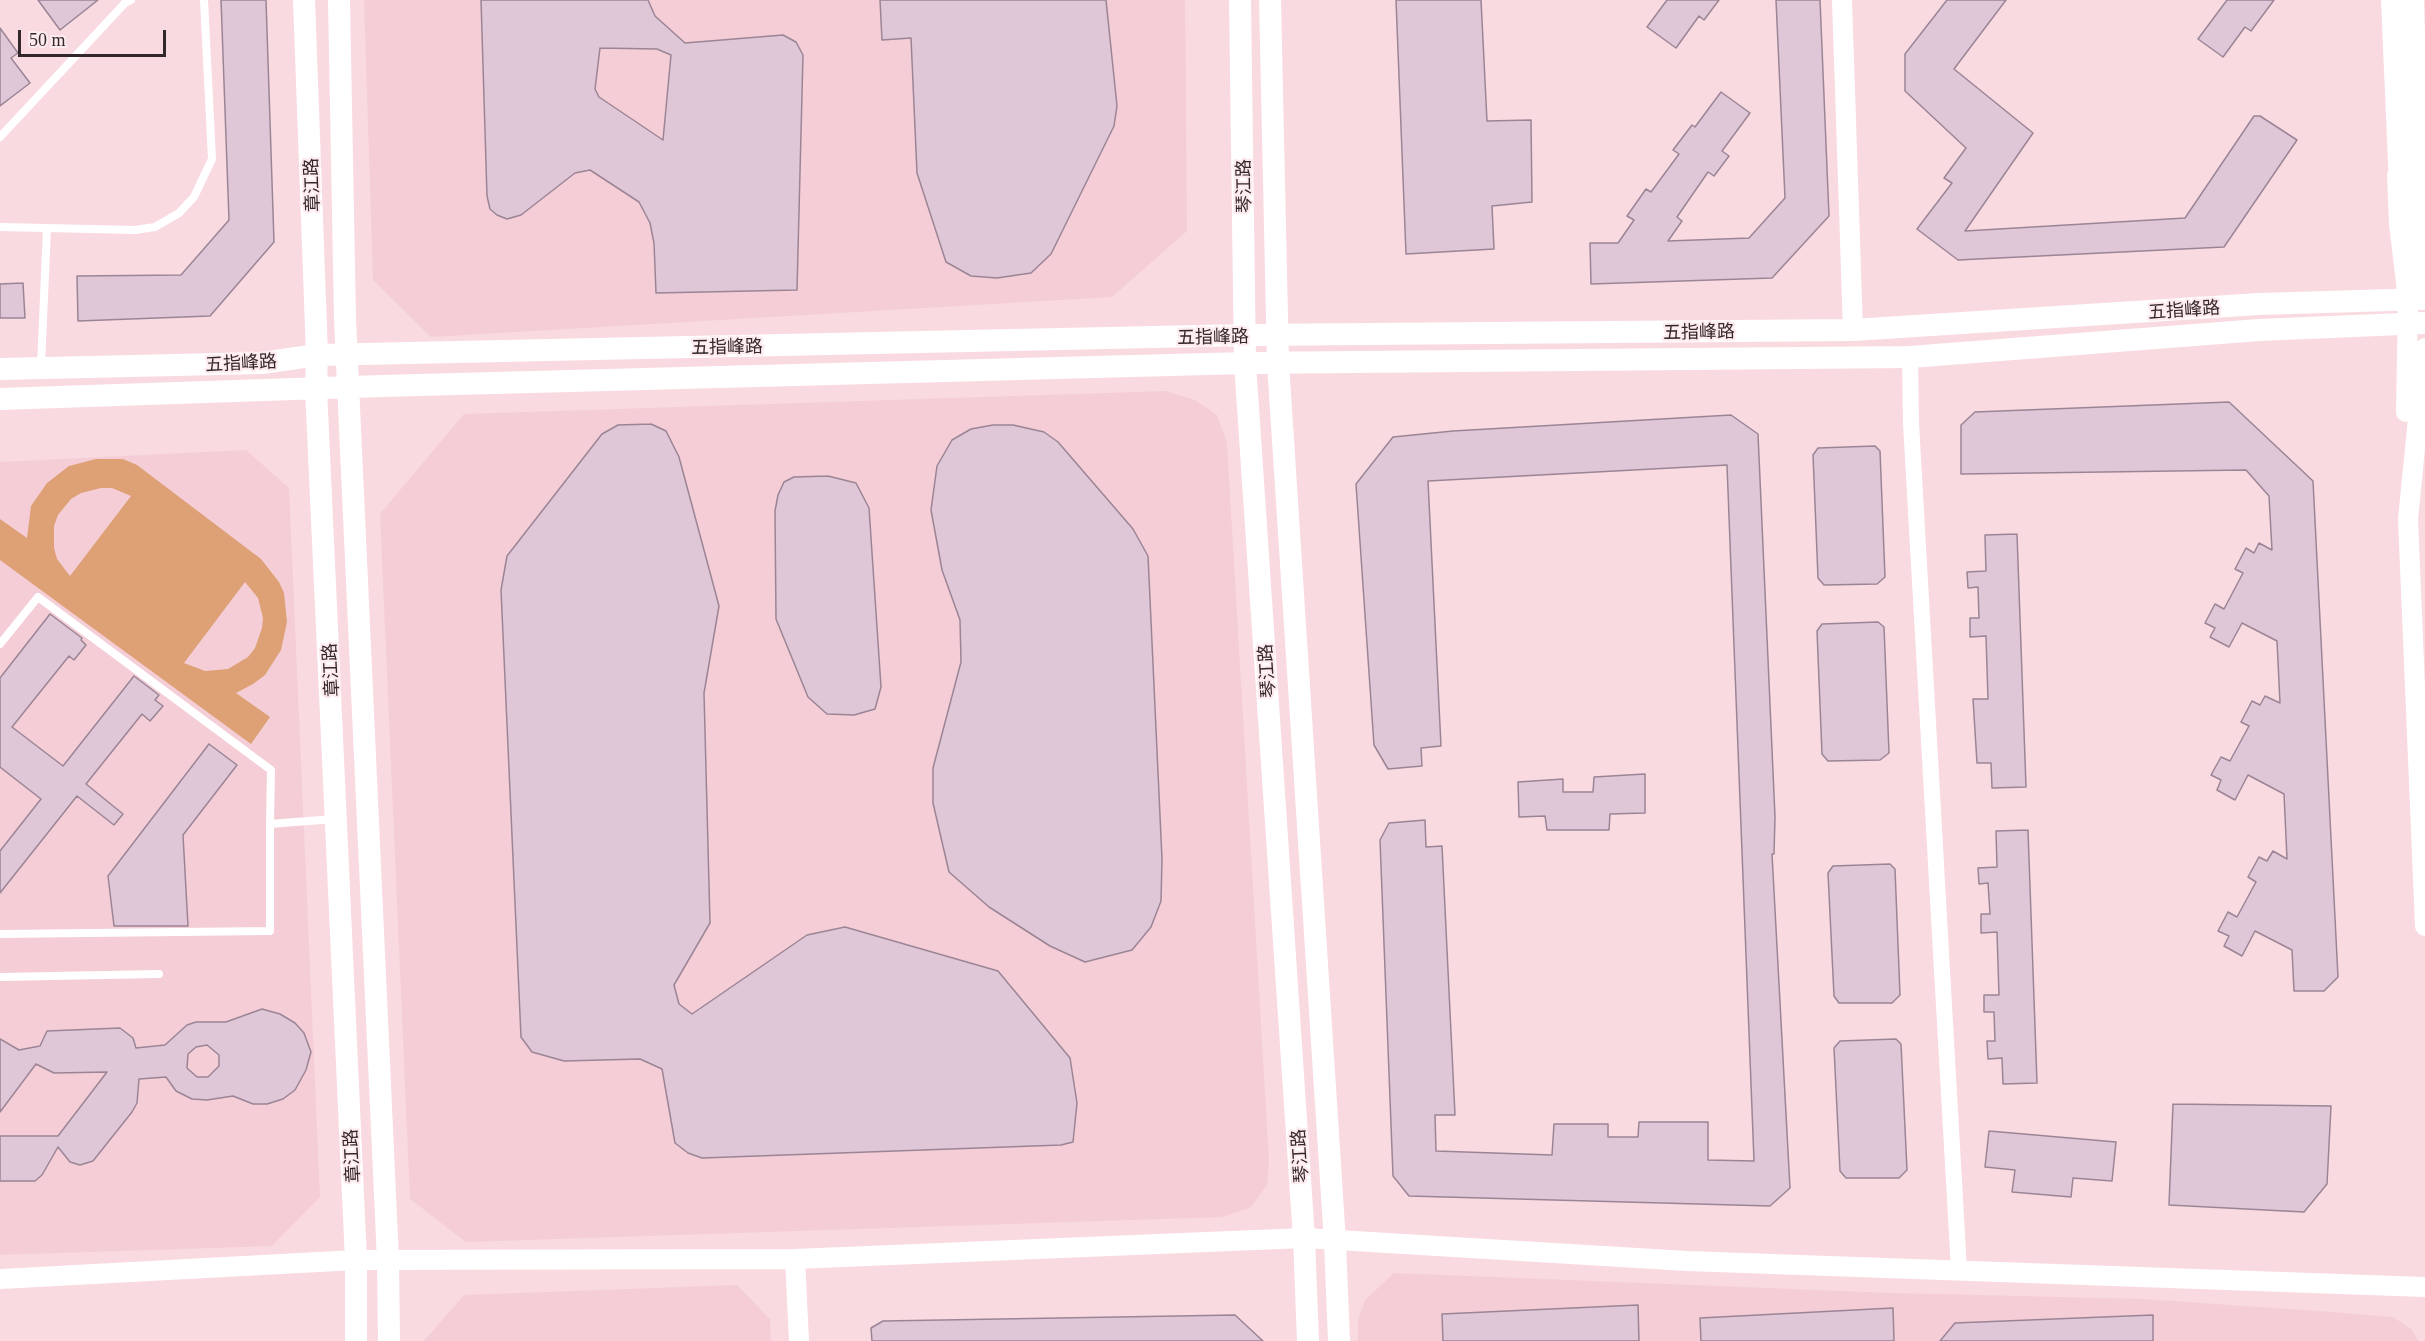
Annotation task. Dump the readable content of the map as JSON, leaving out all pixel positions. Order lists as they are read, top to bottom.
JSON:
{
  "streets": {
    "main road": ["章江路", "琴江路", "五指峰路"]
  },
  "crossings": [
    ["章江路", "五指峰路"],
    ["琴江路", "五指峰路"]
  ],
  "scale_bar": "50 m"
}
